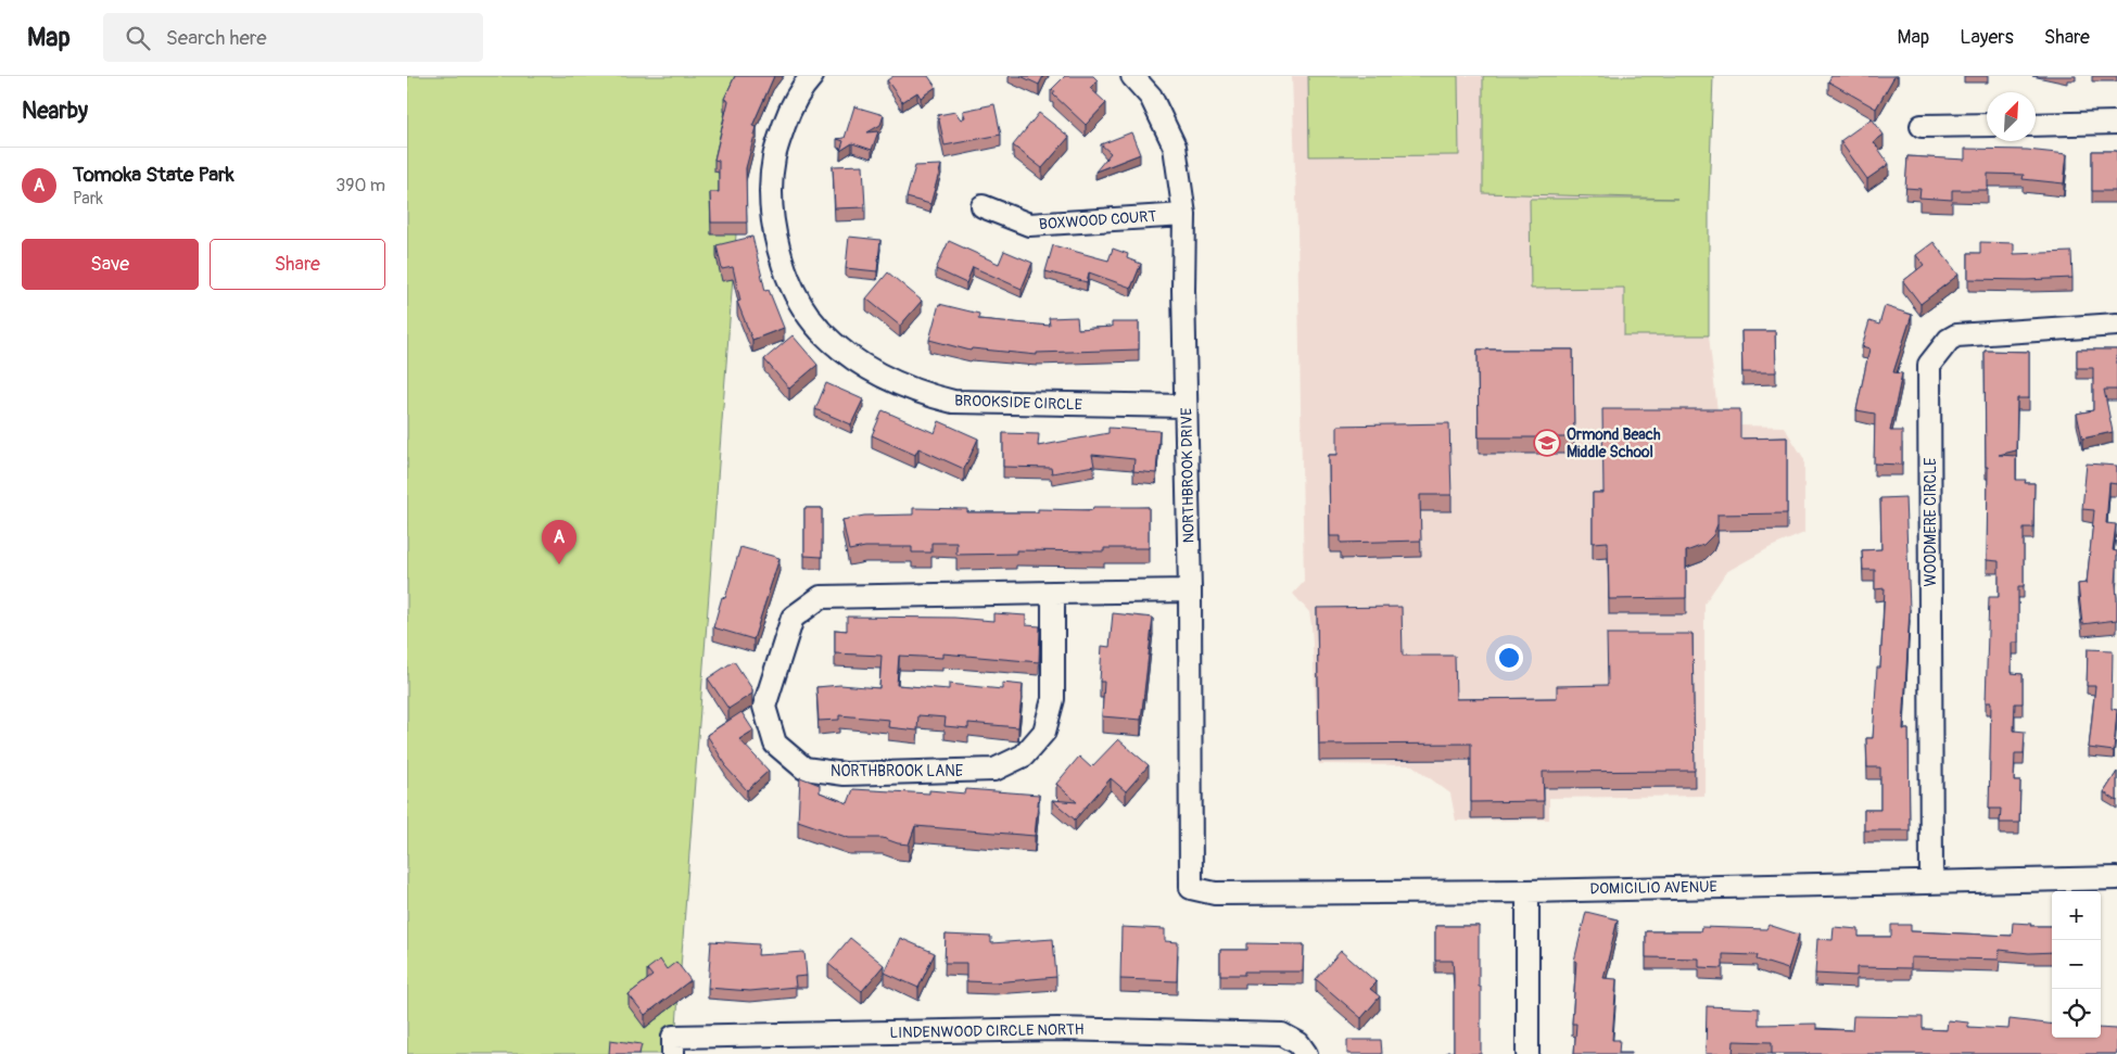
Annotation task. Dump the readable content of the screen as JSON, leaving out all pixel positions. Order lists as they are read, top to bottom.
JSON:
{
  "streets": {
    "street": [
      "BOXWOOD COURT",
      "BROOKSIDE CIRCLE",
      "NORTHBROOK DRIVE",
      "WOODMERE CIRCLE",
      "NORTHBROOK LANE",
      "DOMICILIO AVENUE",
      "LINDENWOOD CIRCLE NORTH"
    ]
  },
  "crossings": [
    ["BOXWOOD COURT", "NORTHBROOK DRIVE"],
    ["BROOKSIDE CIRCLE", "NORTHBROOK DRIVE"],
    ["NORTHBROOK DRIVE", "NORTHBROOK LANE"],
    ["NORTHBROOK DRIVE", "DOMICILIO AVENUE"],
    ["WOODMERE CIRCLE", "DOMICILIO AVENUE"]
  ],
  "places": {
    "school or university": ["Ormond Beach Middle School"]
  },
  "north": "top right",
  "page": {
    "header": "Map",
    "search": "Search here",
    "nav": ["Map", "Layers", "Share"],
    "heading": "Nearby",
    "list": [
      {
        "mark": "A",
        "name": "Tomoka State Park",
        "note": "Park",
        "value": "390 m"
      }
    ],
    "buttons": ["Save", "Share"],
    "pins": "A",
    "map_buttons": ["+", "−"]
  }
}
